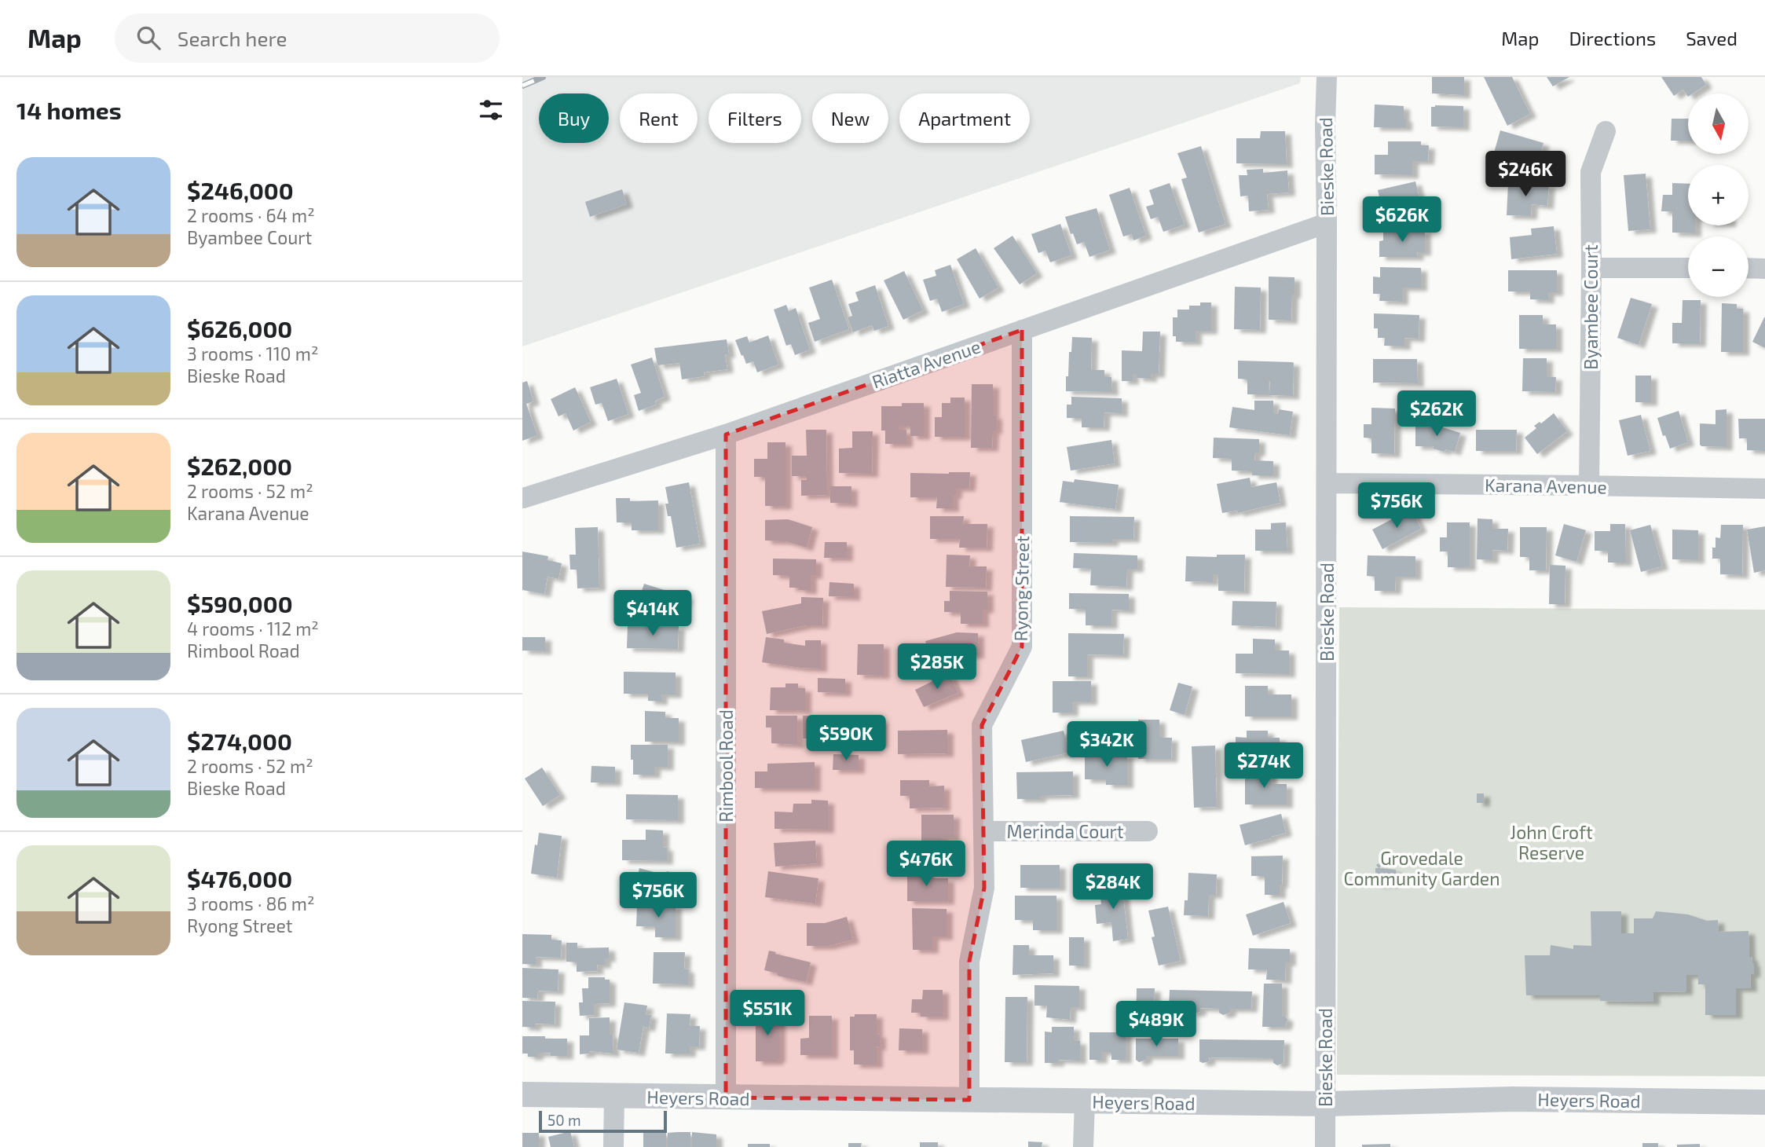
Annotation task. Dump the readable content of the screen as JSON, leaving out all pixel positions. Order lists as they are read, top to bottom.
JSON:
{
  "streets": {
    "street": [
      "Bieske Road",
      "Byambee Court",
      "Riatta Avenue",
      "Karana Avenue",
      "Ryong Street",
      "Rimbool Road",
      "Merinda Court",
      "Heyers Road"
    ]
  },
  "crossings": [
    ["Bieske Road", "Riatta Avenue"],
    ["Bieske Road", "Karana Avenue"],
    ["Bieske Road", "Heyers Road"],
    ["Byambee Court", "Karana Avenue"],
    ["Riatta Avenue", "Ryong Street"],
    ["Riatta Avenue", "Rimbool Road"],
    ["Ryong Street", "Merinda Court"],
    ["Ryong Street", "Heyers Road"],
    ["Rimbool Road", "Heyers Road"]
  ],
  "parks": ["John Croft Reserve", "Grovedale Community Garden"],
  "scale_bar": "50 m",
  "north": "bottom",
  "page": {
    "header": "Map",
    "search": "Search here",
    "nav": ["Map", "Directions", "Saved"],
    "heading": "14 homes",
    "map_buttons": ["+", "−"],
    "chip": [
      "Buy",
      "Rent",
      "Filters",
      "New",
      "Apartment"
    ],
    "list": [
      {
        "name": "$246,000",
        "note": "2 rooms · 64 m² · Byambee Court"
      },
      {
        "name": "$626,000",
        "note": "3 rooms · 110 m² · Bieske Road"
      },
      {
        "name": "$262,000",
        "note": "2 rooms · 52 m² · Karana Avenue"
      },
      {
        "name": "$590,000",
        "note": "4 rooms · 112 m² · Rimbool Road"
      },
      {
        "name": "$274,000",
        "note": "2 rooms · 52 m² · Bieske Road"
      },
      {
        "name": "$476,000",
        "note": "3 rooms · 86 m² · Ryong Street"
      }
    ],
    "price": [
      "$246K",
      "$626K",
      "$262K",
      "$756K",
      "$414K",
      "$285K",
      "$590K",
      "$342K",
      "$274K",
      "$476K",
      "$284K",
      "$756K",
      "$551K",
      "$489K"
    ],
    "scale": "50 m"
  }
}
